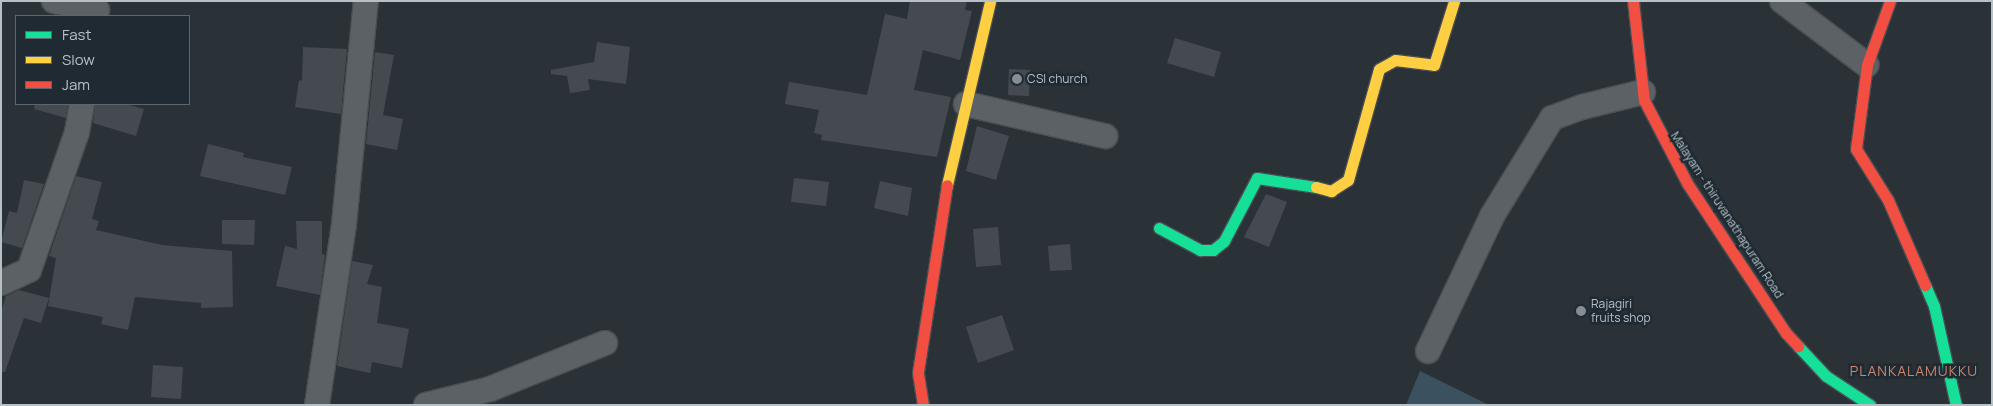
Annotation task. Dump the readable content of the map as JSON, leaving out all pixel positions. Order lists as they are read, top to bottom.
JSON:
{
  "streets": {
    "street": ["Malayam - thiruvanathapuram Road"]
  },
  "districts": ["PLANKALAMUKKU"],
  "places": ["CSI church", "Rajagiri fruits shop"],
  "legend": ["Fast", "Slow", "Jam"]
}
